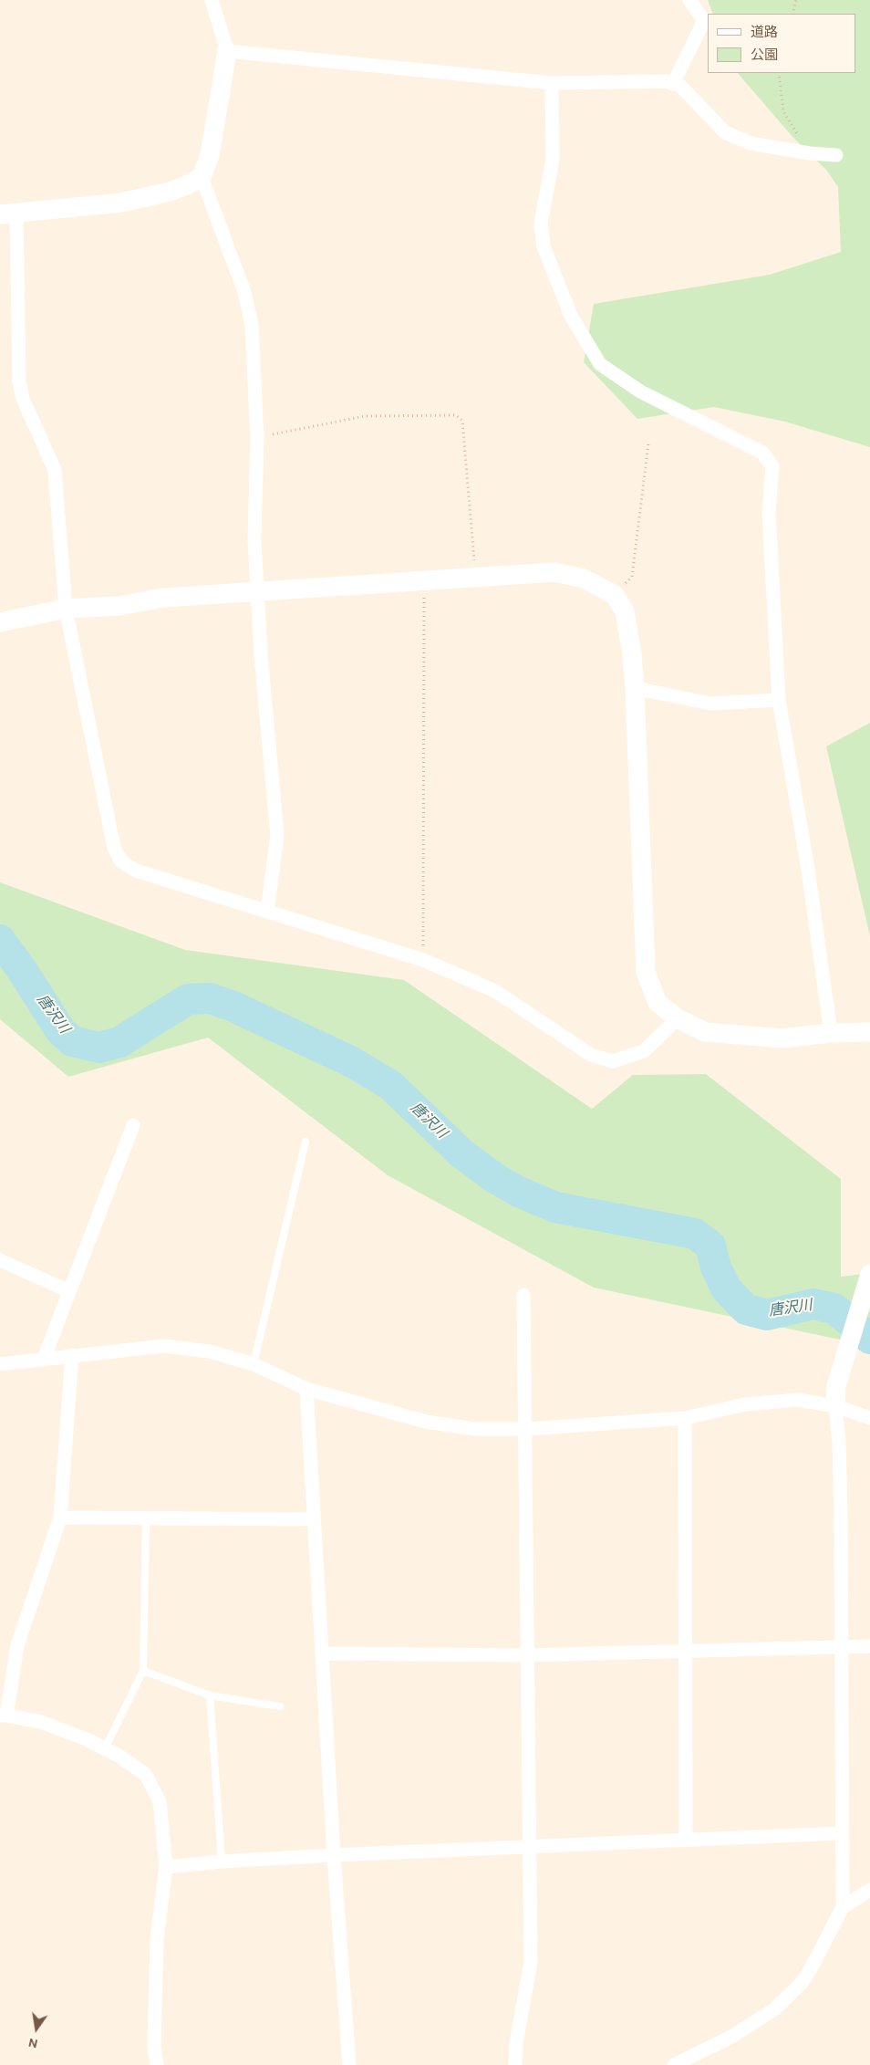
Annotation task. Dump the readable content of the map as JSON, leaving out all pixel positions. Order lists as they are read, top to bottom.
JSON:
{
  "water": ["唐沢川"],
  "legend": ["道路", "公園"],
  "north": "bottom"
}
